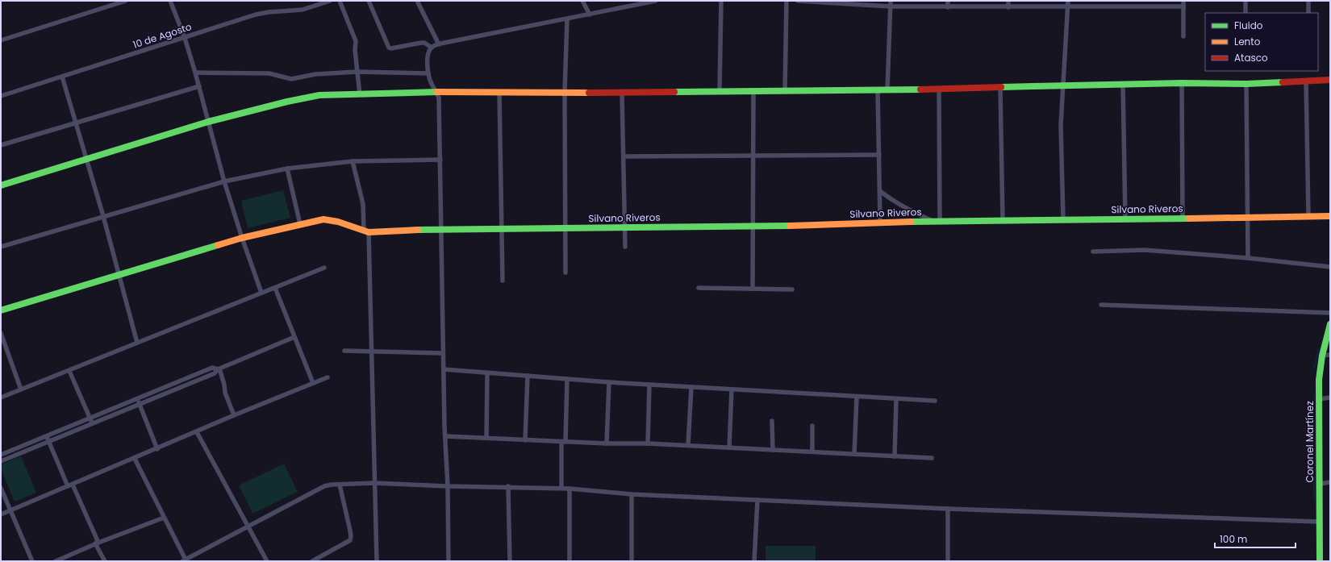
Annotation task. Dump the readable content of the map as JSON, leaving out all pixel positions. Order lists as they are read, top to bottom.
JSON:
{
  "streets": {
    "street": ["10 de Agosto", "Silvano Riveros", "Coronel Martínez"]
  },
  "legend": ["Fluido", "Lento", "Atasco"],
  "scale_bar": "100 m"
}
